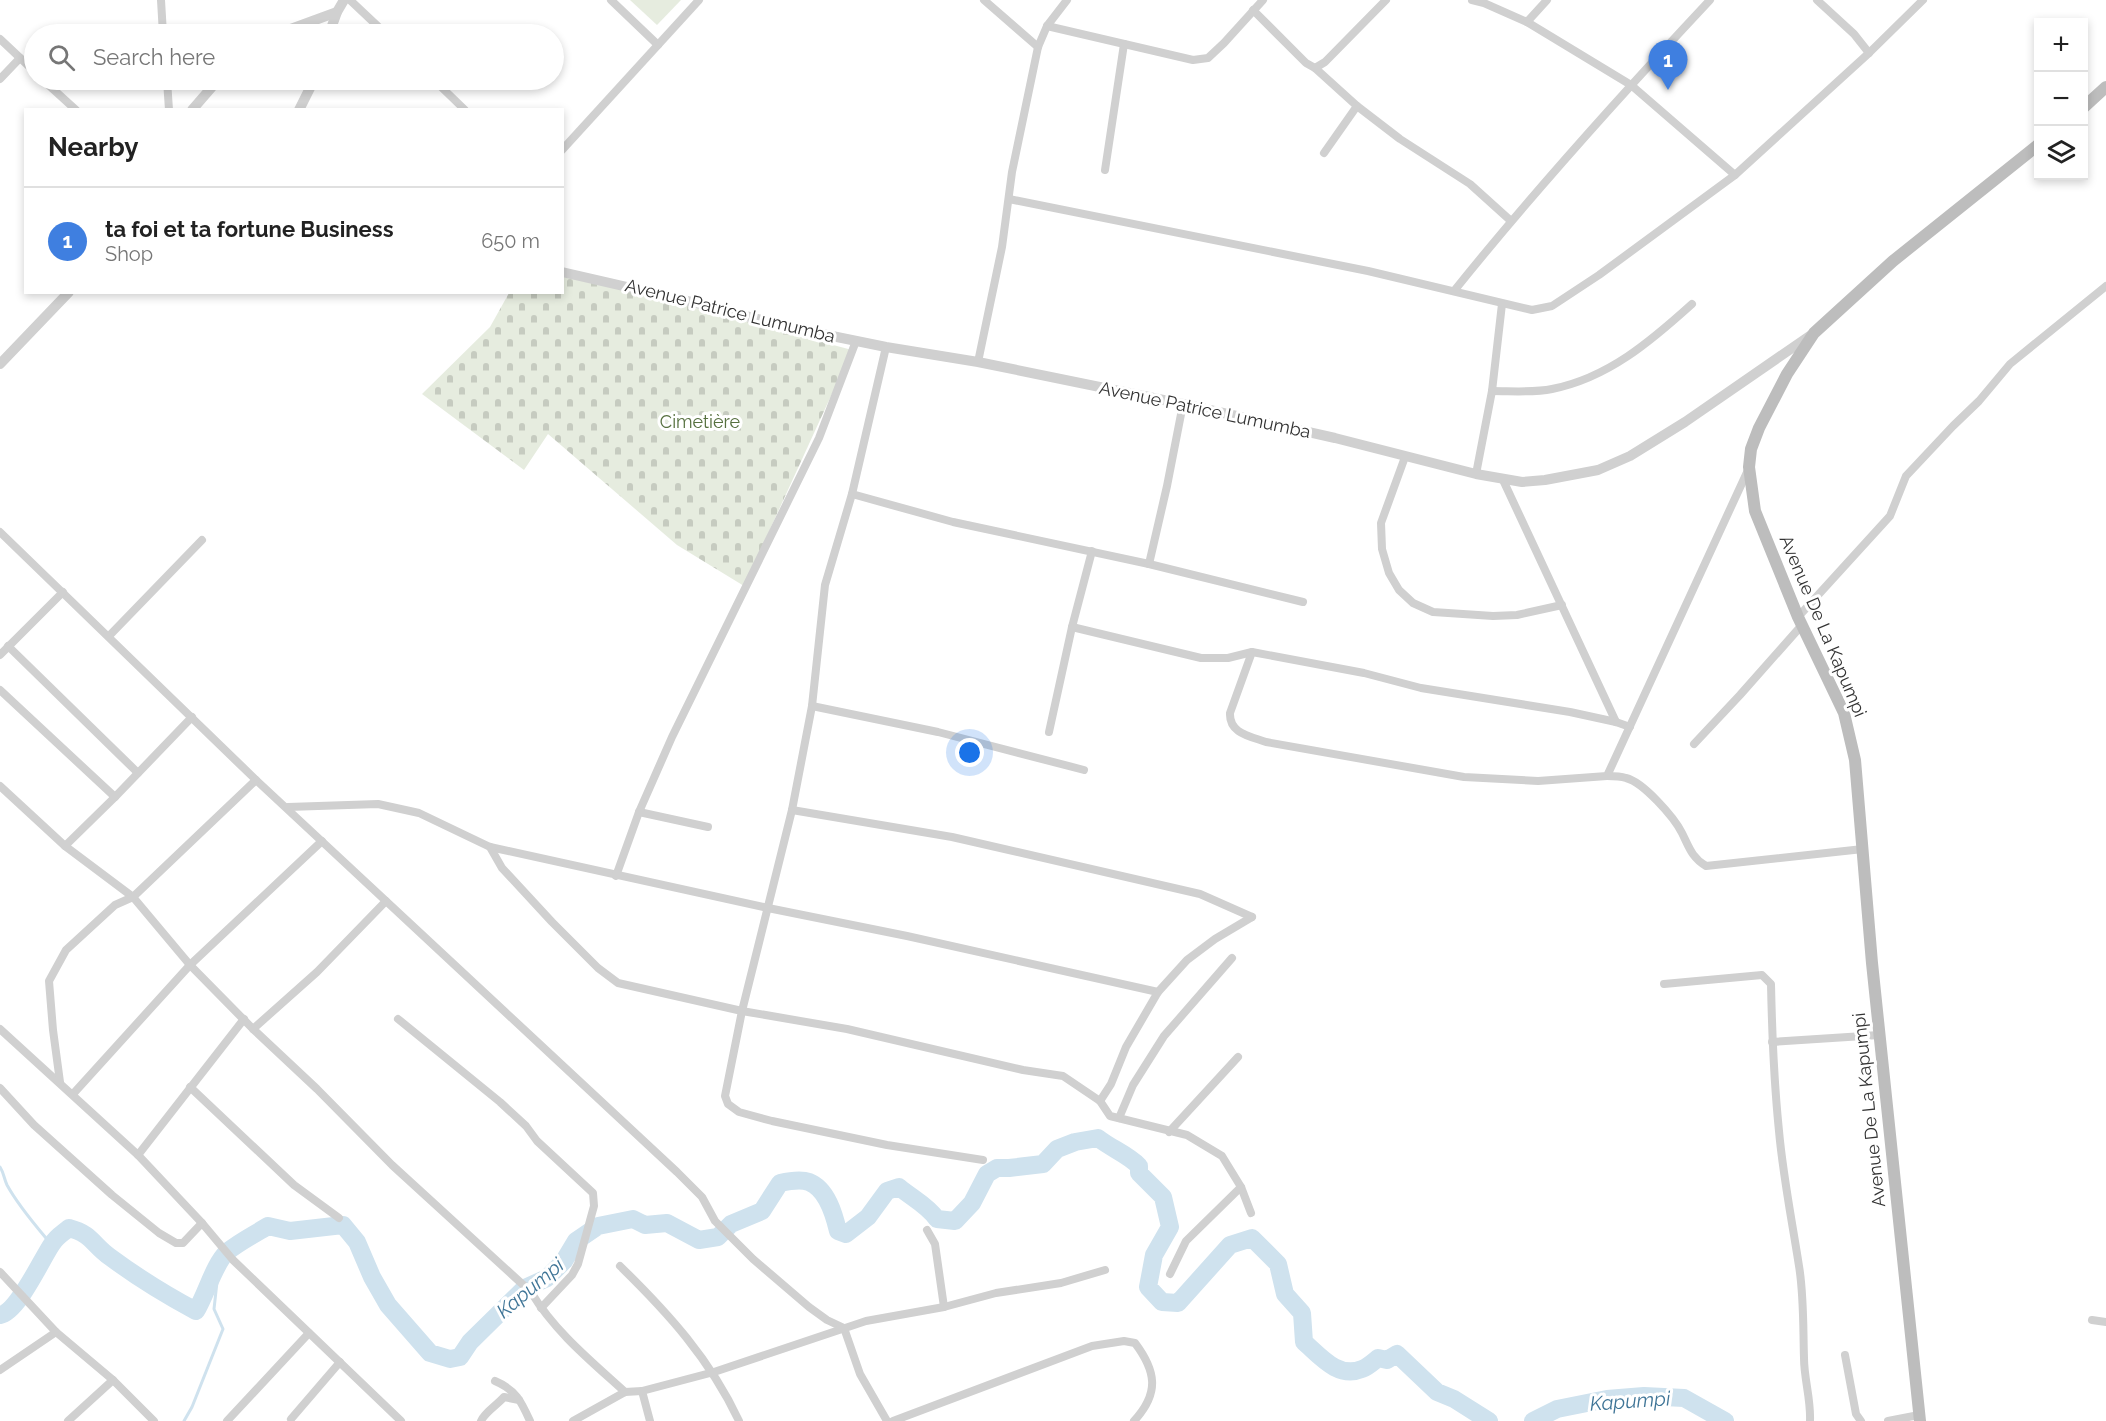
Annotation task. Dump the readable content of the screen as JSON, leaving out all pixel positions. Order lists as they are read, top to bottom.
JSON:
{
  "streets": {
    "main road": ["Avenue De La Kapumpi"],
    "street": ["Avenue Patrice Lumumba"]
  },
  "crossings": [
    ["Avenue Patrice Lumumba", "Avenue De La Kapumpi"]
  ],
  "water": ["Kapumpi"],
  "parks": ["Cimetière"],
  "page": {
    "map_buttons": ["+", "−"],
    "search": "Search here",
    "pins": "1",
    "heading": "Nearby",
    "list": [
      {
        "mark": "1",
        "name": "ta foi et ta fortune Business",
        "note": "Shop",
        "value": "650 m"
      }
    ]
  }
}
